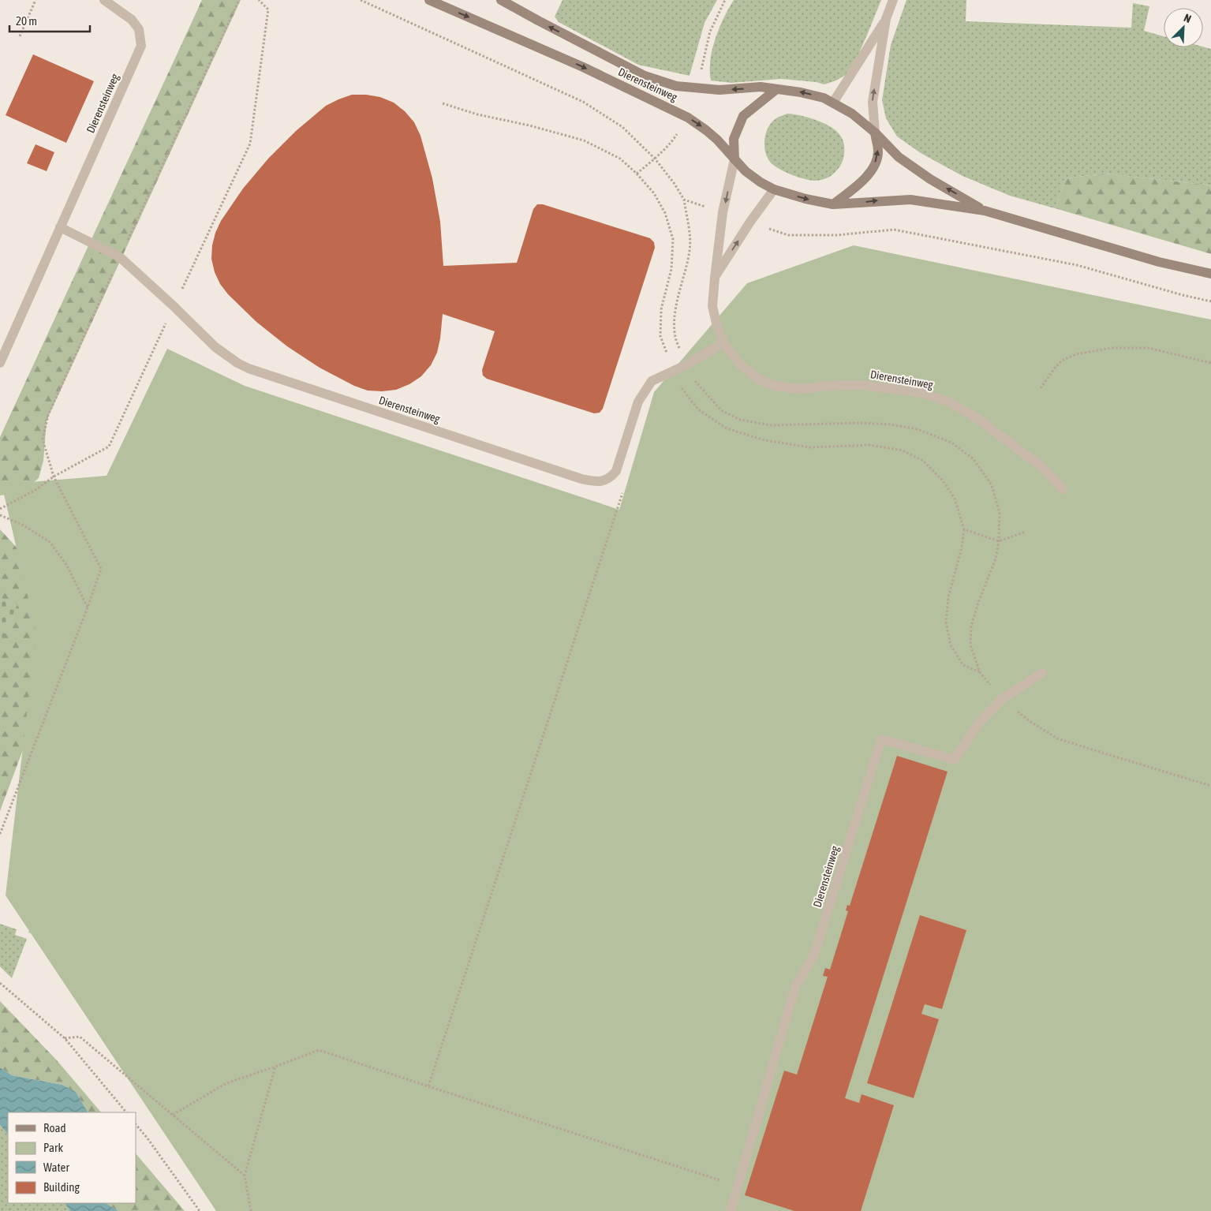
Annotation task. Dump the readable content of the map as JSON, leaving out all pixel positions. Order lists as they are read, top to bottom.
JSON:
{
  "streets": {
    "main road": ["Dierensteinweg"]
  },
  "legend": [
    "Road",
    "Park",
    "Water",
    "Building"
  ],
  "scale_bar": "20 m",
  "north": "top right"
}
